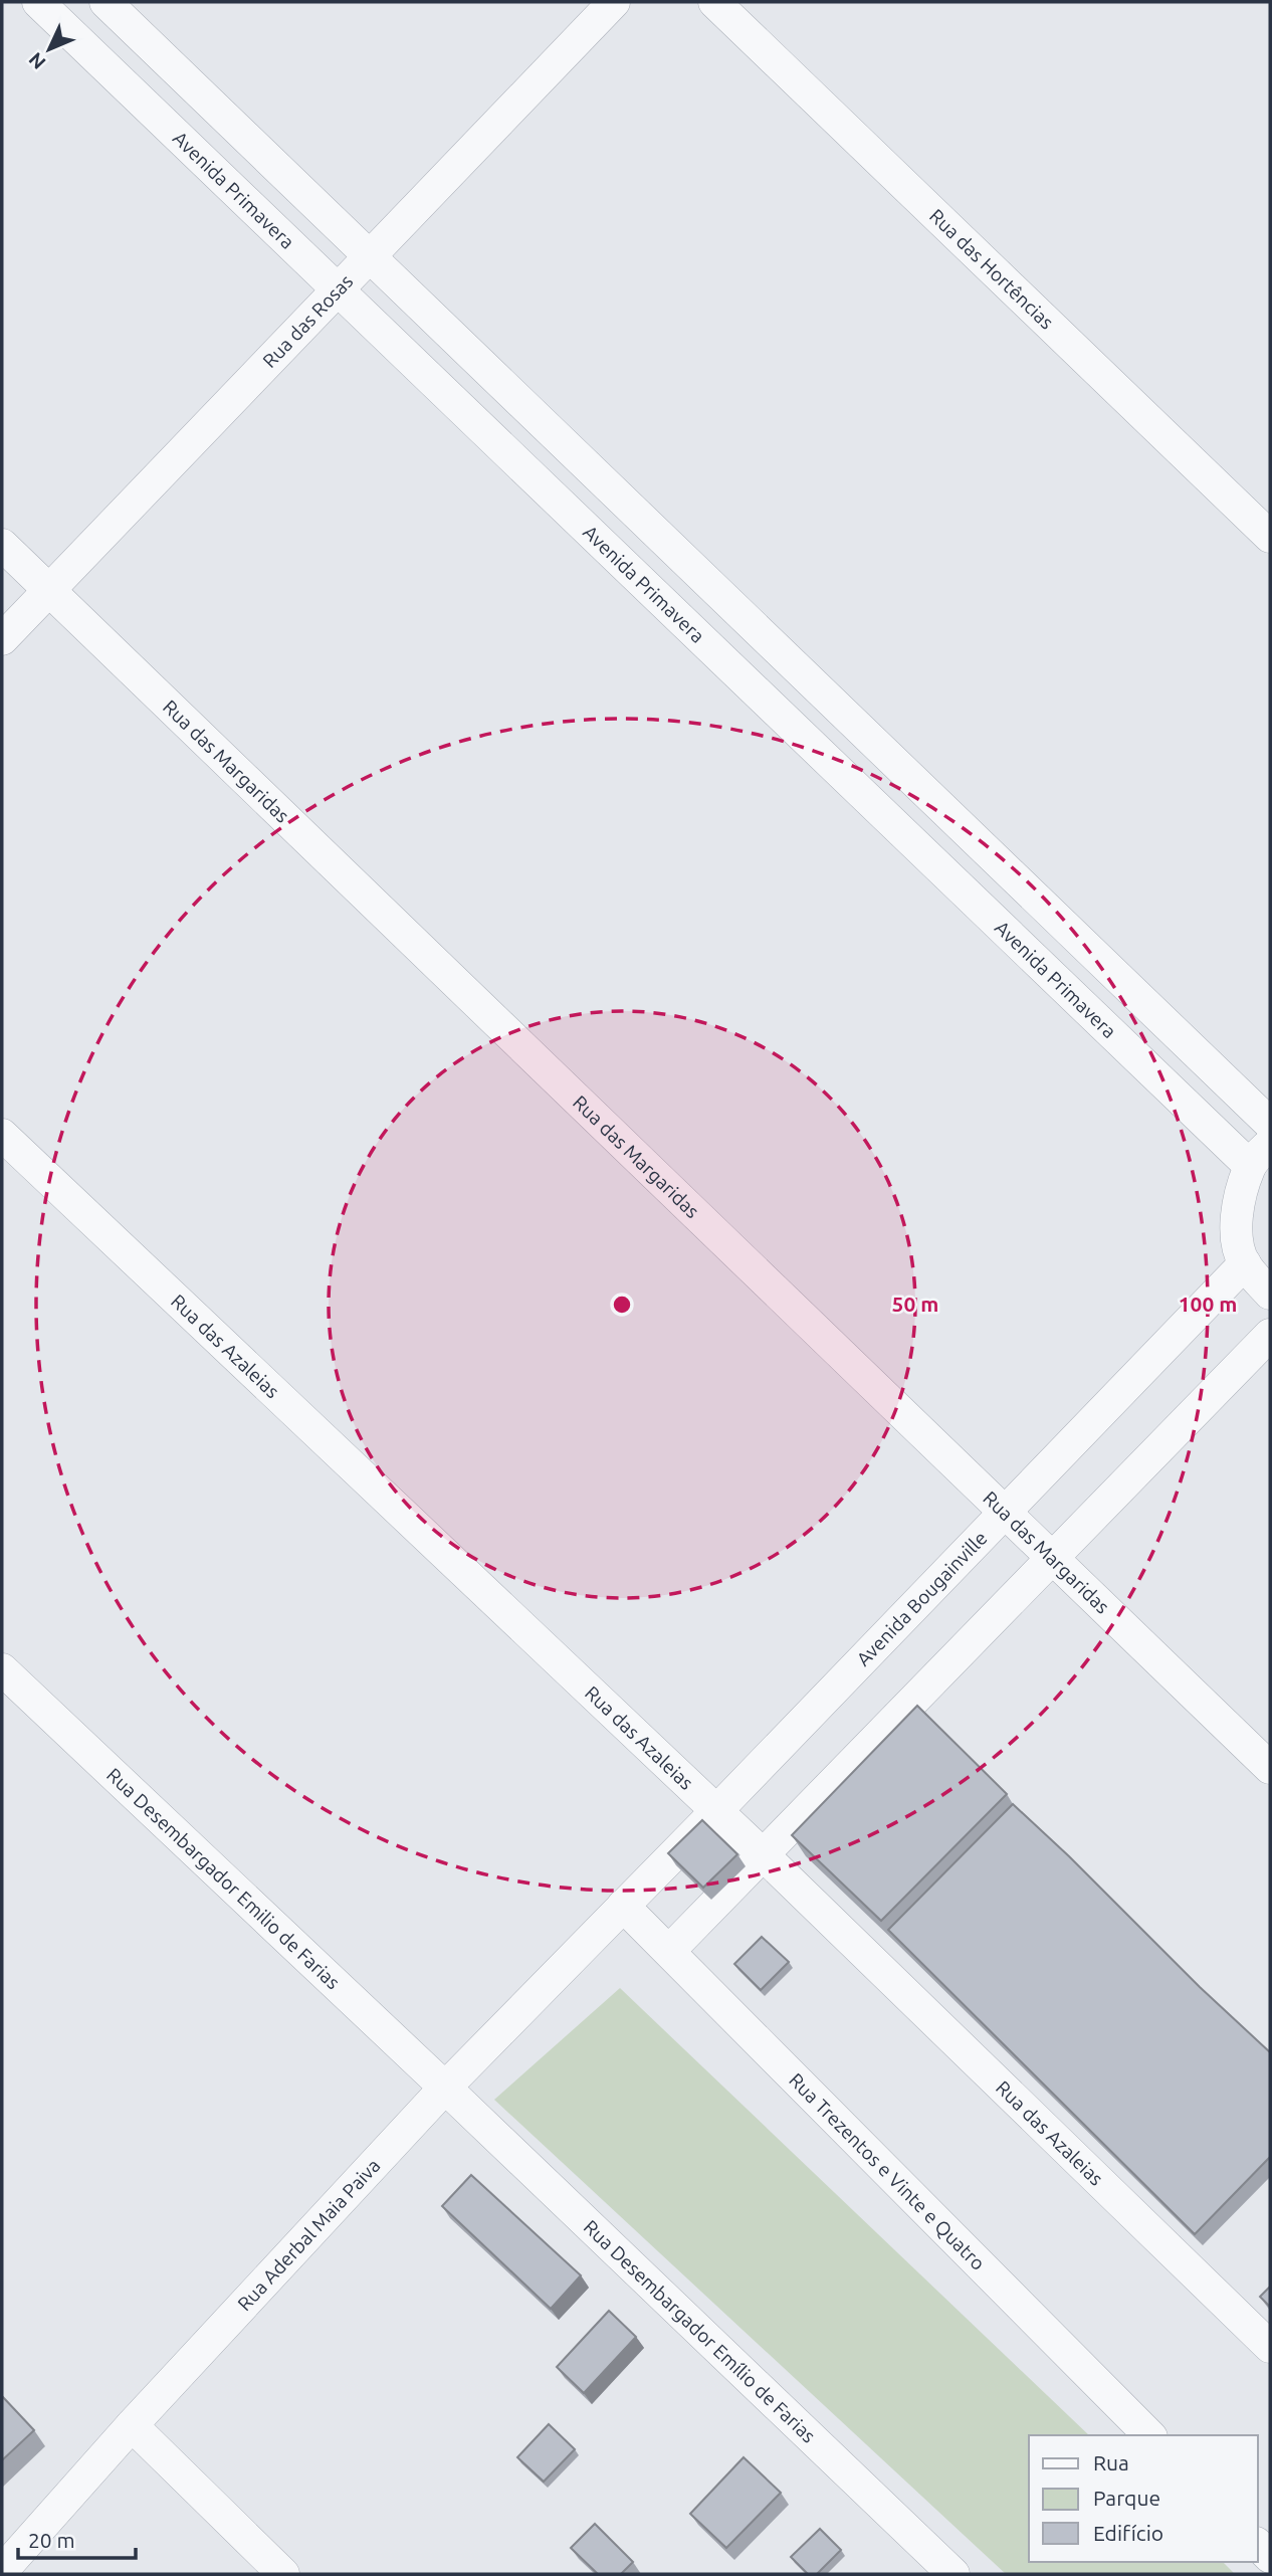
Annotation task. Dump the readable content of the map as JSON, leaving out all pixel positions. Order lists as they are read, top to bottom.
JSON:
{
  "streets": {
    "street": [
      "Avenida Primavera",
      "Rua das Hortências",
      "Rua das Rosas",
      "Rua das Margaridas",
      "Rua das Azaleias",
      "Avenida Bougainville",
      "Rua Desembargador Emilio de Farias",
      "Rua Trezentos e Vinte e Quatro",
      "Rua Aderbal Maia Paiva",
      "Rua Desembargador Emílio de Farias"
    ]
  },
  "crossings": [
    ["Avenida Primavera", "Rua das Rosas"],
    ["Avenida Primavera", "Avenida Bougainville"],
    ["Rua das Rosas", "Rua das Margaridas"],
    ["Rua das Margaridas", "Avenida Bougainville"],
    ["Rua das Azaleias", "Avenida Bougainville"],
    ["Avenida Bougainville", "Rua Trezentos e Vinte e Quatro"],
    ["Avenida Bougainville", "Rua Aderbal Maia Paiva"],
    ["Rua Desembargador Emilio de Farias", "Rua Aderbal Maia Paiva"],
    ["Rua Desembargador Emilio de Farias", "Rua Desembargador Emílio de Farias"],
    ["Rua Trezentos e Vinte e Quatro", "Rua Aderbal Maia Paiva"],
    ["Rua Aderbal Maia Paiva", "Rua Desembargador Emílio de Farias"]
  ],
  "legend": ["Rua", "Parque", "Edifício"],
  "scale_bar": "20 m",
  "north": "bottom left",
  "rings": ["50 m", "100 m"]
}
